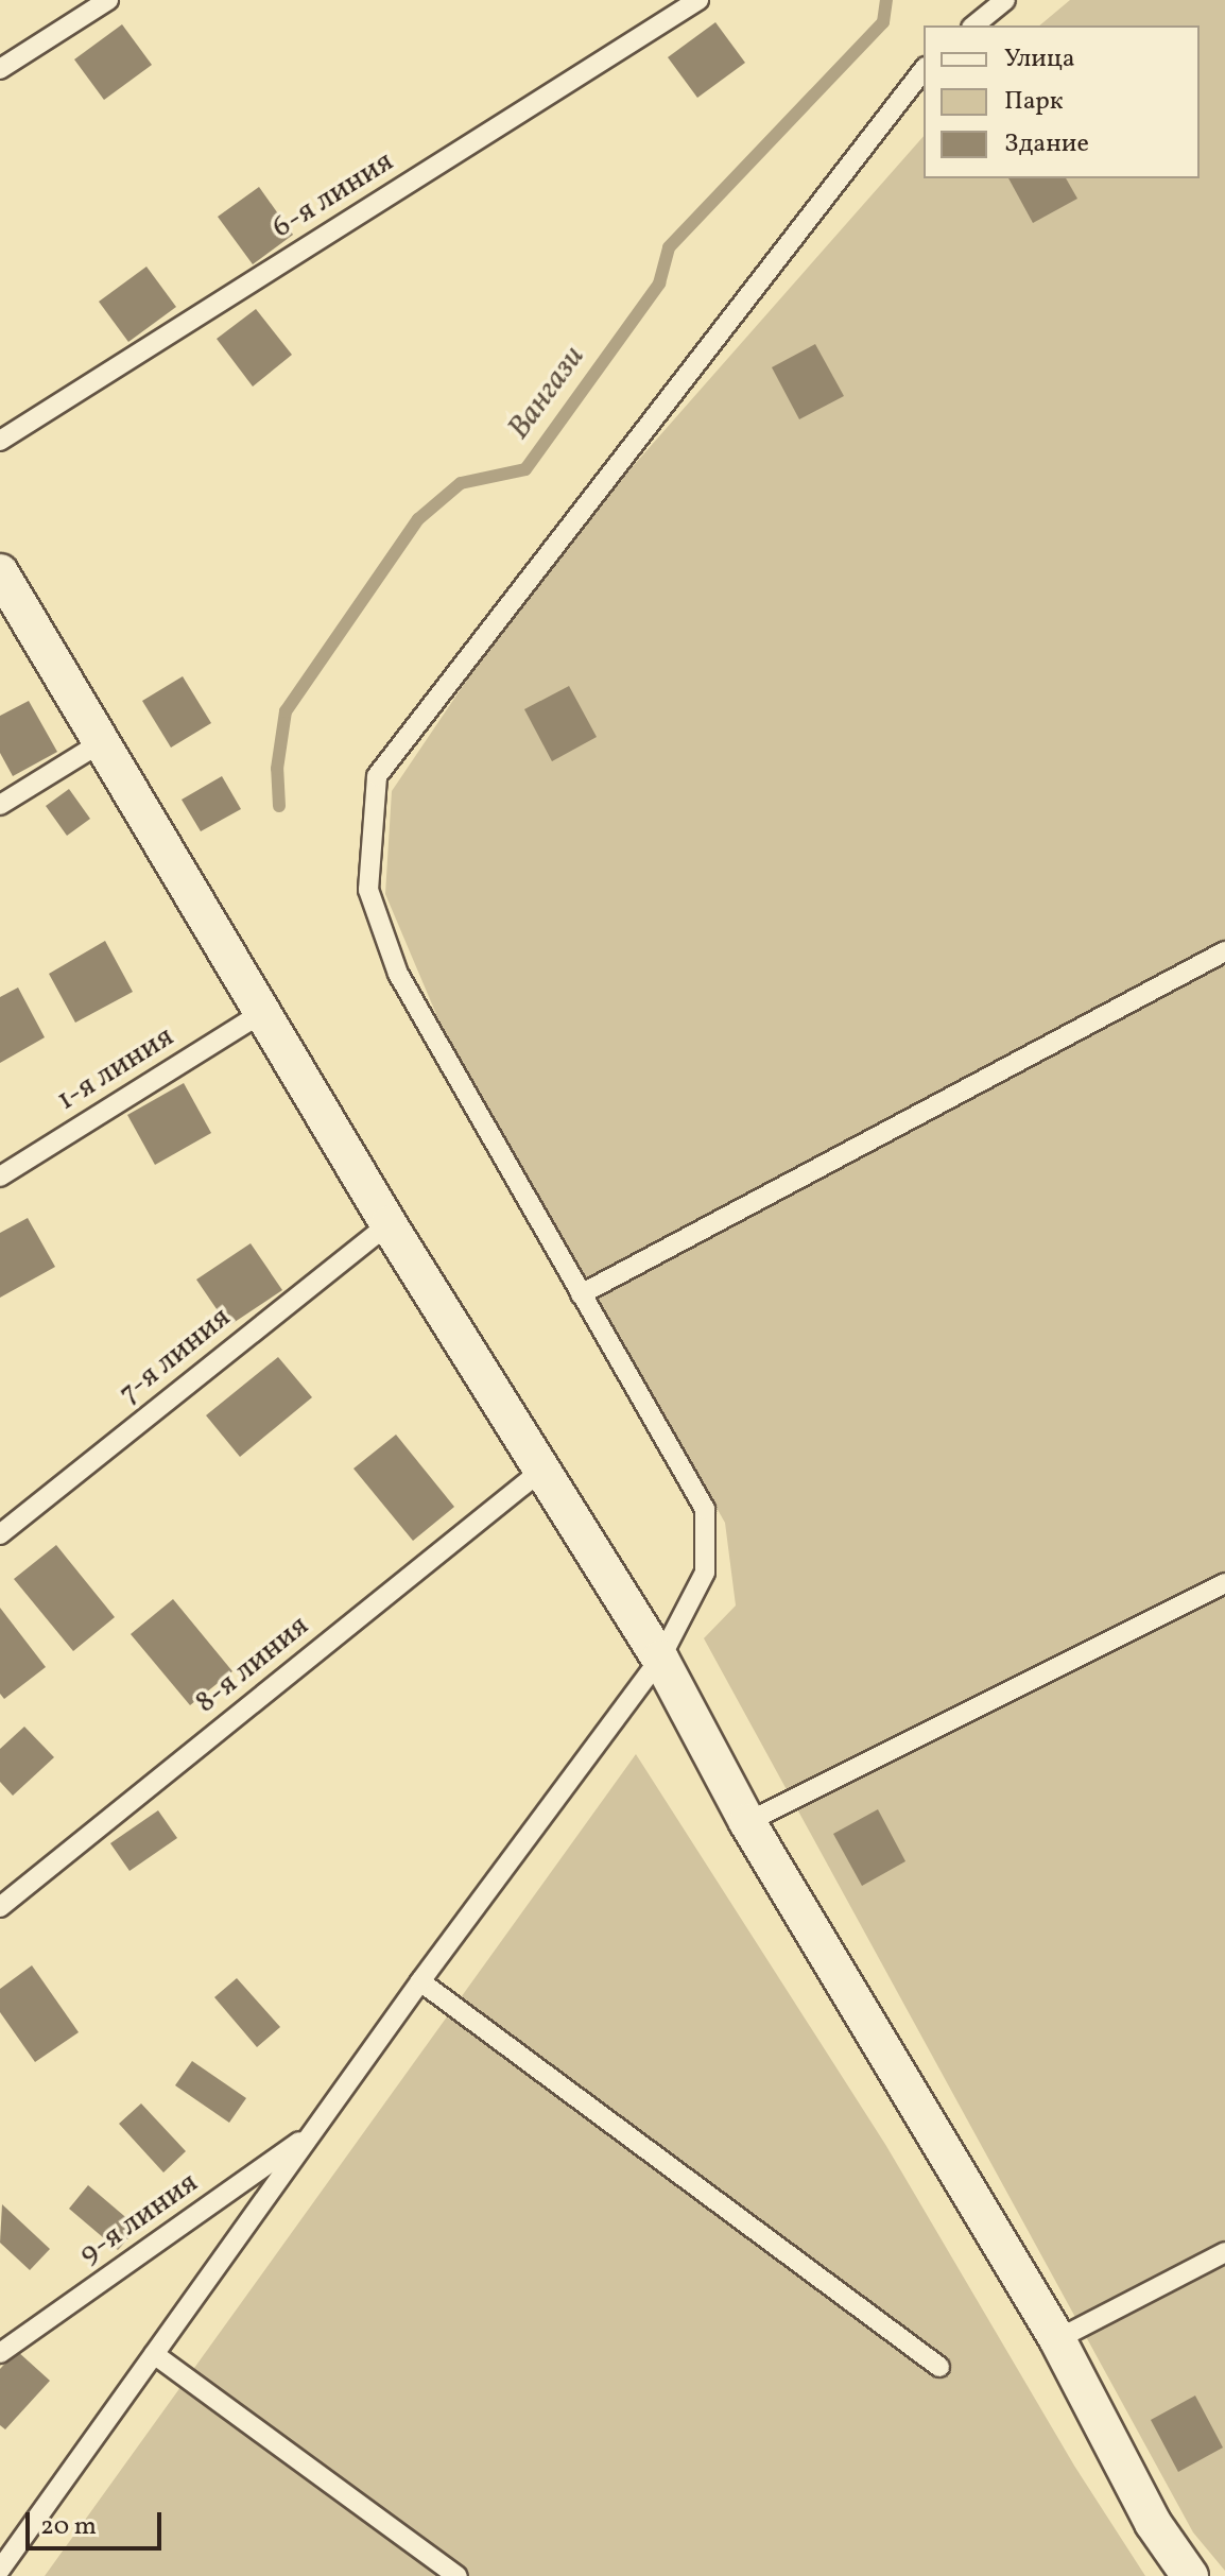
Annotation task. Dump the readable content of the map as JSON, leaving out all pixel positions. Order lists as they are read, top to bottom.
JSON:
{
  "streets": {
    "lane": [
      "6-я линия",
      "1-я линия",
      "7-я линия",
      "8-я линия",
      "9-я линия"
    ]
  },
  "water": ["Вангази"],
  "legend": ["Улица", "Парк", "Здание"],
  "scale_bar": "20 m"
}
